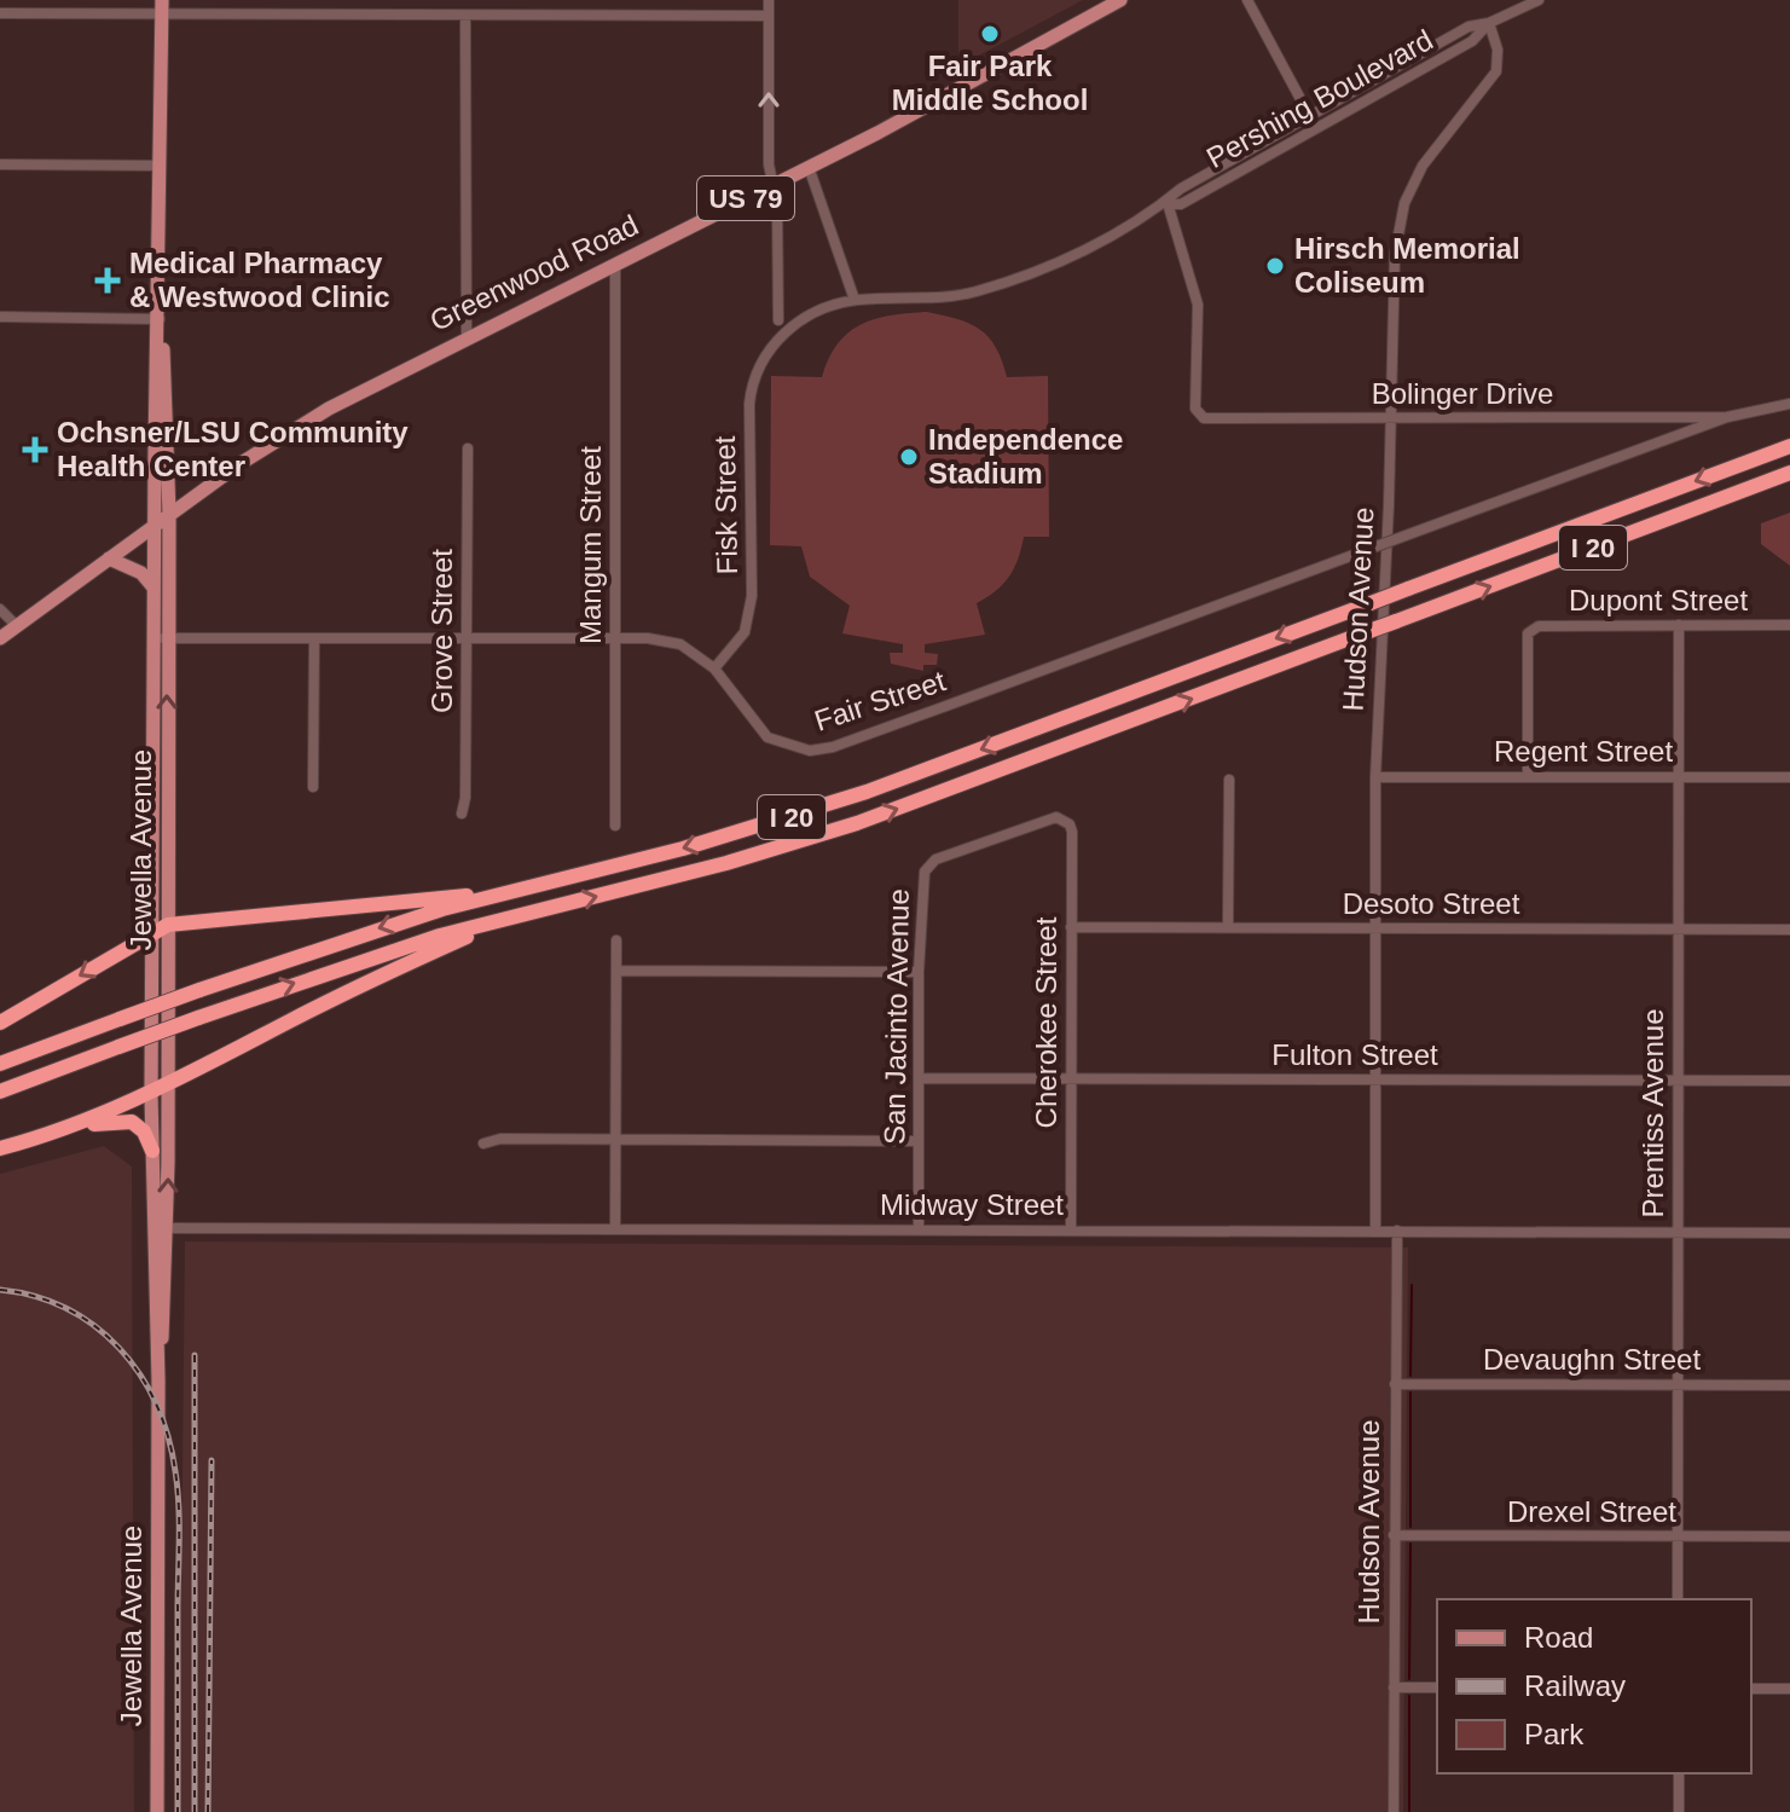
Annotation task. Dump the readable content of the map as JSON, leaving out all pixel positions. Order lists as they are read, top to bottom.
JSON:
{
  "streets": {
    "highway": ["I 20"],
    "main road": ["US 79", "Greenwood Road", "Jewella Avenue"],
    "street": [
      "Pershing Boulevard",
      "Bolinger Drive",
      "Fisk Street",
      "Mangum Street",
      "Dupont Street",
      "Hudson Avenue",
      "Grove Street",
      "Fair Street",
      "Regent Street",
      "Desoto Street",
      "San Jacinto Avenue",
      "Cherokee Street",
      "Fulton Street",
      "Prentiss Avenue",
      "Midway Street",
      "Devaughn Street",
      "Drexel Street"
    ]
  },
  "crossings": [
    ["Pershing Boulevard", "Bolinger Drive"],
    ["Pershing Boulevard", "Fisk Street"],
    ["Pershing Boulevard", "Hudson Avenue"],
    ["Greenwood Road", "Mangum Street"],
    ["Greenwood Road", "Jewella Avenue"],
    ["Bolinger Drive", "Hudson Avenue"],
    ["Bolinger Drive", "Fair Street"],
    ["Fisk Street", "Fair Street"],
    ["Mangum Street", "Fair Street"],
    ["Dupont Street", "Regent Street"],
    ["Dupont Street", "Prentiss Avenue"],
    ["Hudson Avenue", "Regent Street"],
    ["Hudson Avenue", "Desoto Street"],
    ["Hudson Avenue", "Fulton Street"],
    ["Hudson Avenue", "Midway Street"],
    ["Hudson Avenue", "Devaughn Street"],
    ["Hudson Avenue", "Drexel Street"],
    ["Grove Street", "Fair Street"],
    ["Fair Street", "Jewella Avenue"],
    ["Regent Street", "Prentiss Avenue"],
    ["Jewella Avenue", "Midway Street"],
    ["Desoto Street", "Cherokee Street"],
    ["Desoto Street", "Prentiss Avenue"],
    ["San Jacinto Avenue", "Cherokee Street"],
    ["San Jacinto Avenue", "Fulton Street"],
    ["San Jacinto Avenue", "Midway Street"],
    ["Cherokee Street", "Fulton Street"],
    ["Cherokee Street", "Midway Street"],
    ["Fulton Street", "Prentiss Avenue"],
    ["Prentiss Avenue", "Midway Street"],
    ["Prentiss Avenue", "Devaughn Street"],
    ["Prentiss Avenue", "Drexel Street"]
  ],
  "places": {
    "other": ["Fair Park Middle School", "Hirsch Memorial Coliseum", "Independence Stadium"],
    "health": ["Medical Pharmacy & Westwood Clinic", "Ochsner/LSU Community Health Center"]
  },
  "legend": ["Road", "Railway", "Park"]
}
